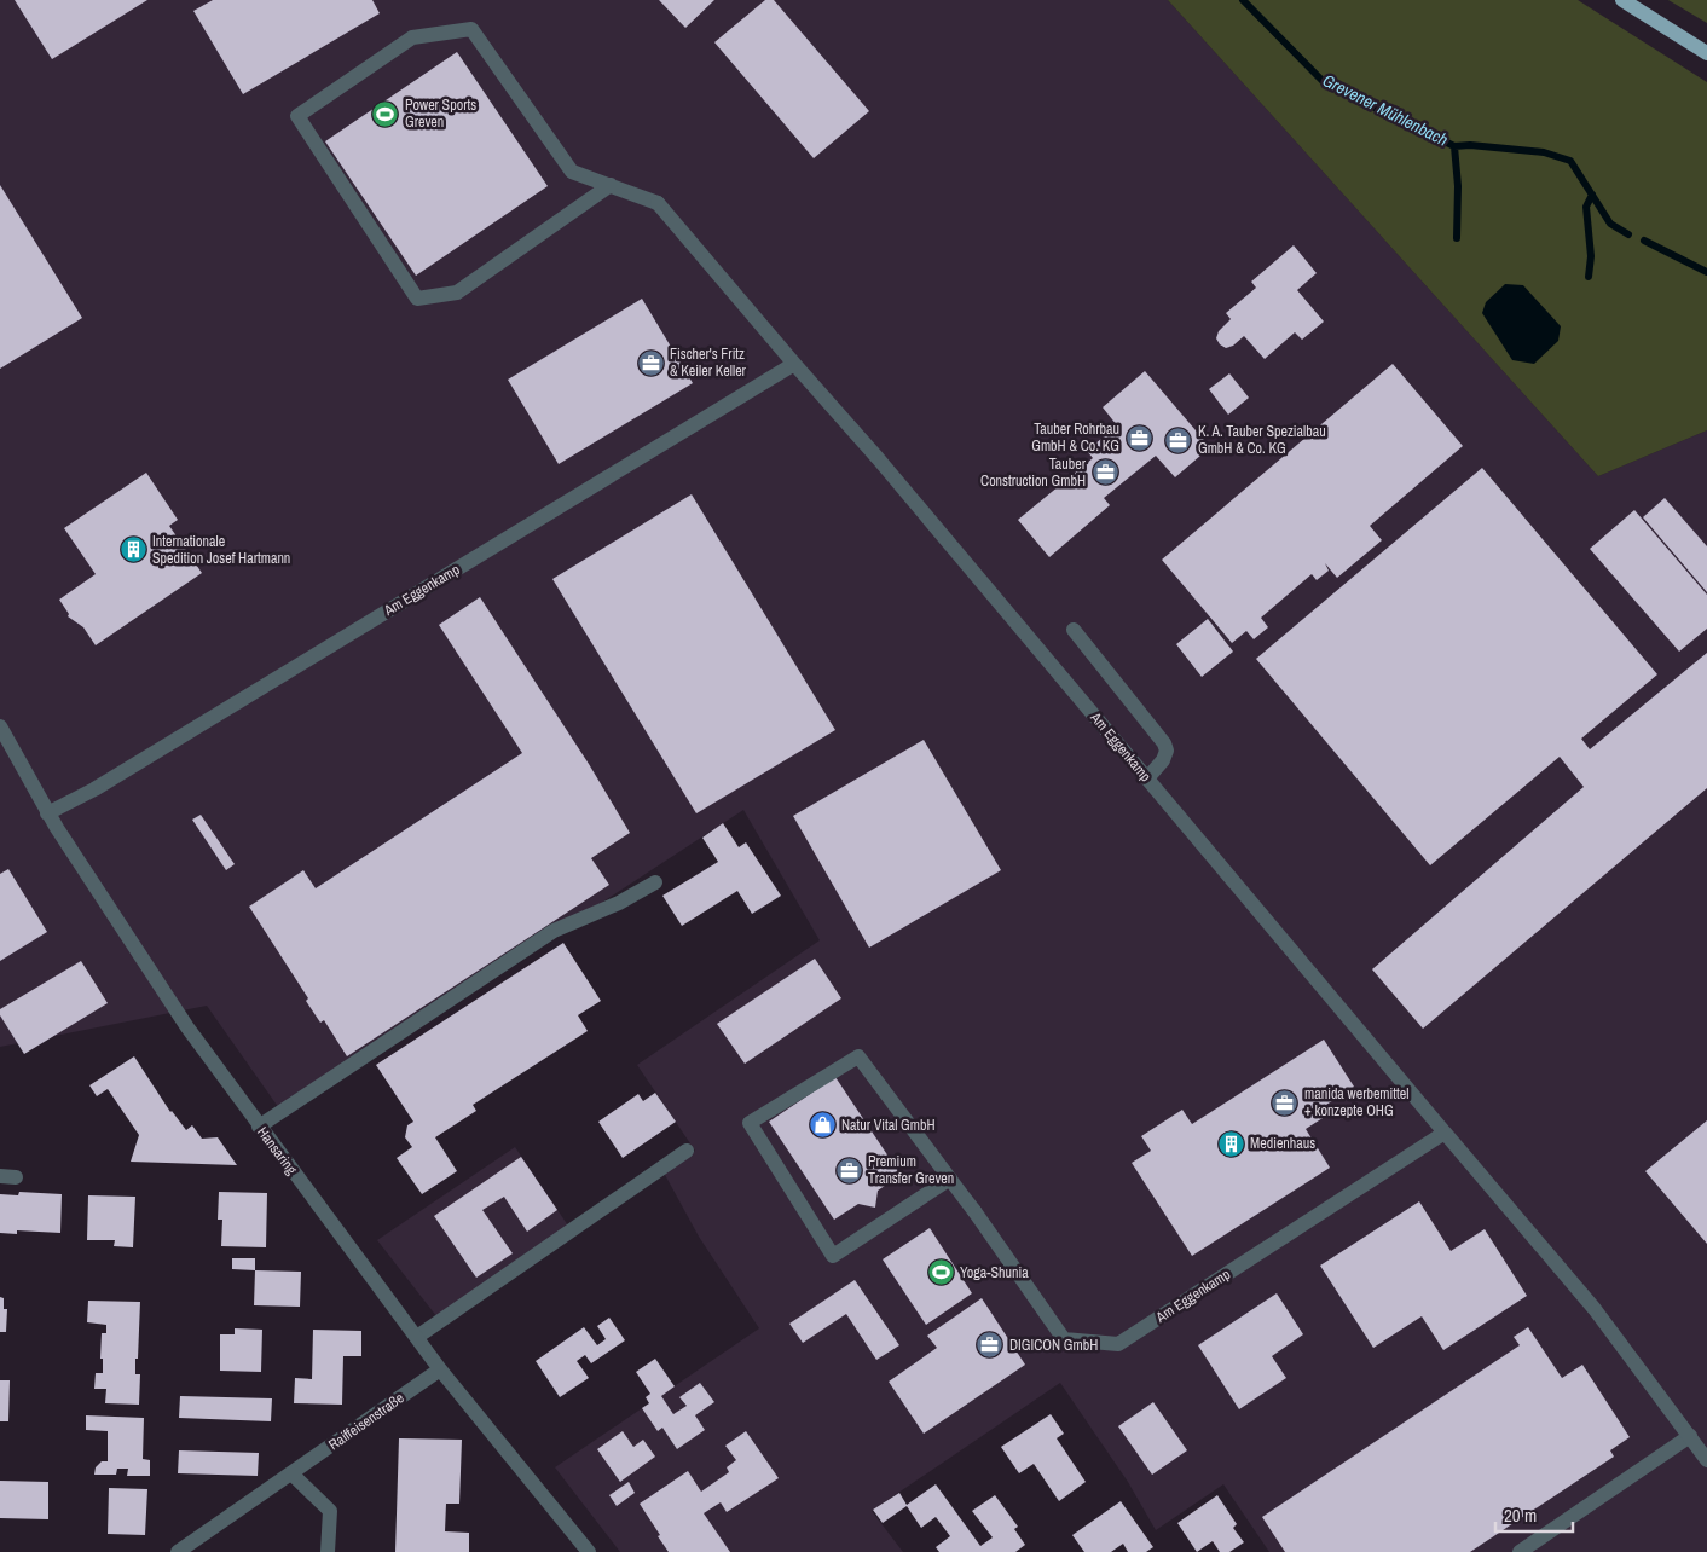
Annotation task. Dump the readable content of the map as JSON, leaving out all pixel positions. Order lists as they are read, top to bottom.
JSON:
{
  "streets": {
    "street": ["Am Eggenkamp", "Hansaring", "Raiffeisenstraße"]
  },
  "crossings": [
    ["Am Eggenkamp", "Hansaring"],
    ["Hansaring", "Raiffeisenstraße"]
  ],
  "water": ["Grevener Mühlenbach"],
  "places": {
    "sports": ["Power Sports Greven", "Yoga-Shunia"],
    "office": [
      "Fischer's Fritz & Keiler Keller",
      "Tauber Rohrbau GmbH & Co. KG",
      "K. A. Tauber Spezialbau GmbH & Co. KG",
      "Tauber Construction GmbH",
      "manida werbemittel + konzepte OHG",
      "Premium Transfer Greven",
      "DIGICON GmbH"
    ],
    "building": ["Internationale Spedition Josef Hartmann", "Medienhaus"],
    "shop": ["Natur Vital GmbH"]
  },
  "scale_bar": "20 m"
}
